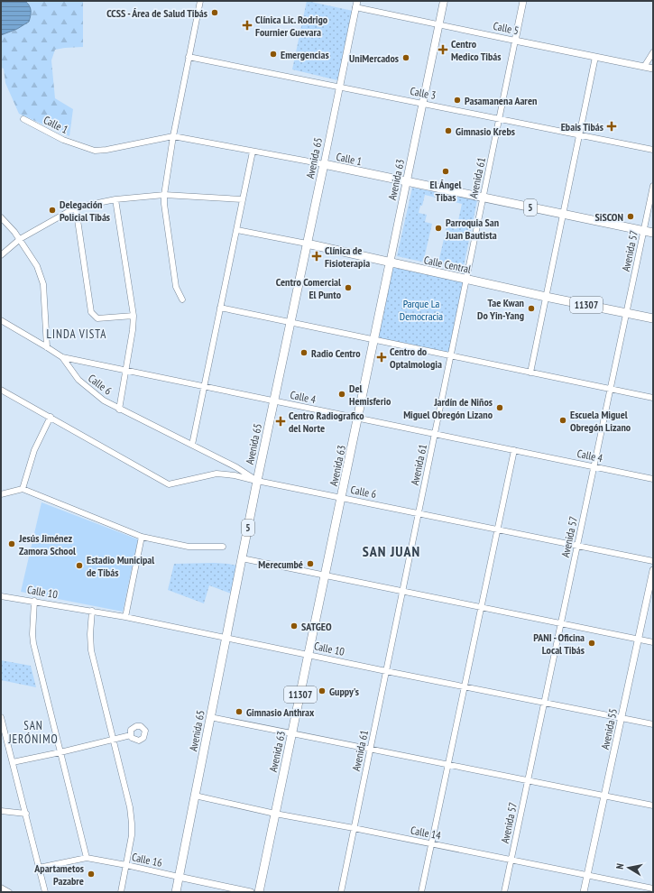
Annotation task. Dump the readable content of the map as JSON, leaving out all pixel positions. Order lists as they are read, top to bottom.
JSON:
{
  "streets": {
    "main road": [
      "Calle 1",
      "Avenida 65",
      "Avenida 63",
      "5",
      "Calle Central",
      "11307"
    ],
    "street": [
      "Calle 5",
      "Calle 3",
      "Avenida 61",
      "Avenida 57",
      "Calle 6",
      "Calle 4",
      "Calle 10",
      "Avenida 55",
      "Calle 14",
      "Calle 16"
    ]
  },
  "crossings": [
    ["Calle 5", "Avenida 65"],
    ["Calle 5", "Avenida 61"],
    ["Calle 5", "Avenida 63"],
    ["Calle 3", "Avenida 65"],
    ["Calle 3", "Avenida 61"],
    ["Calle 3", "Avenida 63"],
    ["Calle 1", "Avenida 65"],
    ["Calle 1", "Avenida 61"],
    ["Calle 1", "Avenida 63"],
    ["Calle 1", "Avenida 57"],
    ["Avenida 65", "Calle Central"],
    ["Avenida 65", "Calle 6"],
    ["Avenida 65", "Calle 4"],
    ["Avenida 65", "Calle 10"],
    ["Avenida 65", "Calle 14"],
    ["Avenida 65", "Calle 16"],
    ["Avenida 61", "Calle Central"],
    ["Avenida 61", "Calle 6"],
    ["Avenida 61", "Calle 4"],
    ["Avenida 61", "Calle 10"],
    ["Avenida 61", "Calle 14"],
    ["Avenida 63", "Calle Central"],
    ["Avenida 63", "Calle 6"],
    ["Avenida 63", "Calle 4"],
    ["Avenida 63", "Calle 10"],
    ["Avenida 63", "Calle 14"],
    ["Avenida 57", "Calle Central"],
    ["Avenida 57", "Calle 6"],
    ["Avenida 57", "Calle 4"],
    ["Avenida 57", "Calle 10"],
    ["Avenida 57", "Calle 14"],
    ["Calle 6", "Calle 4"],
    ["Calle 10", "Avenida 55"],
    ["Avenida 55", "Calle 14"]
  ],
  "districts": ["LINDA VISTA", "SAN JUAN", "SAN JERÓNIMO"],
  "parks": ["Parque La Democracia"],
  "places": {
    "other": [
      "CCSS - Área de Salud Tibás",
      "Emergencias",
      "UniMercados",
      "Pasamanena Aaren",
      "Gimnasio Krebs",
      "El Ángel Tibas",
      "Delegación Policial Tibás",
      "SiSCON",
      "Parroquia San Juan Bautista",
      "Centro Comercial El Punto",
      "Tae Kwan Do Yin-Yang",
      "Radio Centro",
      "Del Hemisferio",
      "Jardín de Niños Miguel Obregón Lizano",
      "Escuela Miguel Obregón Lizano",
      "Jesús Jiménez Zamora School",
      "Merecumbé",
      "Estadio Municipal de Tibás",
      "SATGEO",
      "PANI - Oficina Local Tibás",
      "Guppy's",
      "Gimnasio Anthrax",
      "Apartametos Pazabre"
    ],
    "health": [
      "Clínica Lic. Rodrigo Fournier Guevara",
      "Centro Medico Tibás",
      "Ebais Tibás",
      "Clínica de Fisioterapia",
      "Centro do Optalmologia",
      "Centro Radiografico del Norte"
    ]
  },
  "north": "left"
}
